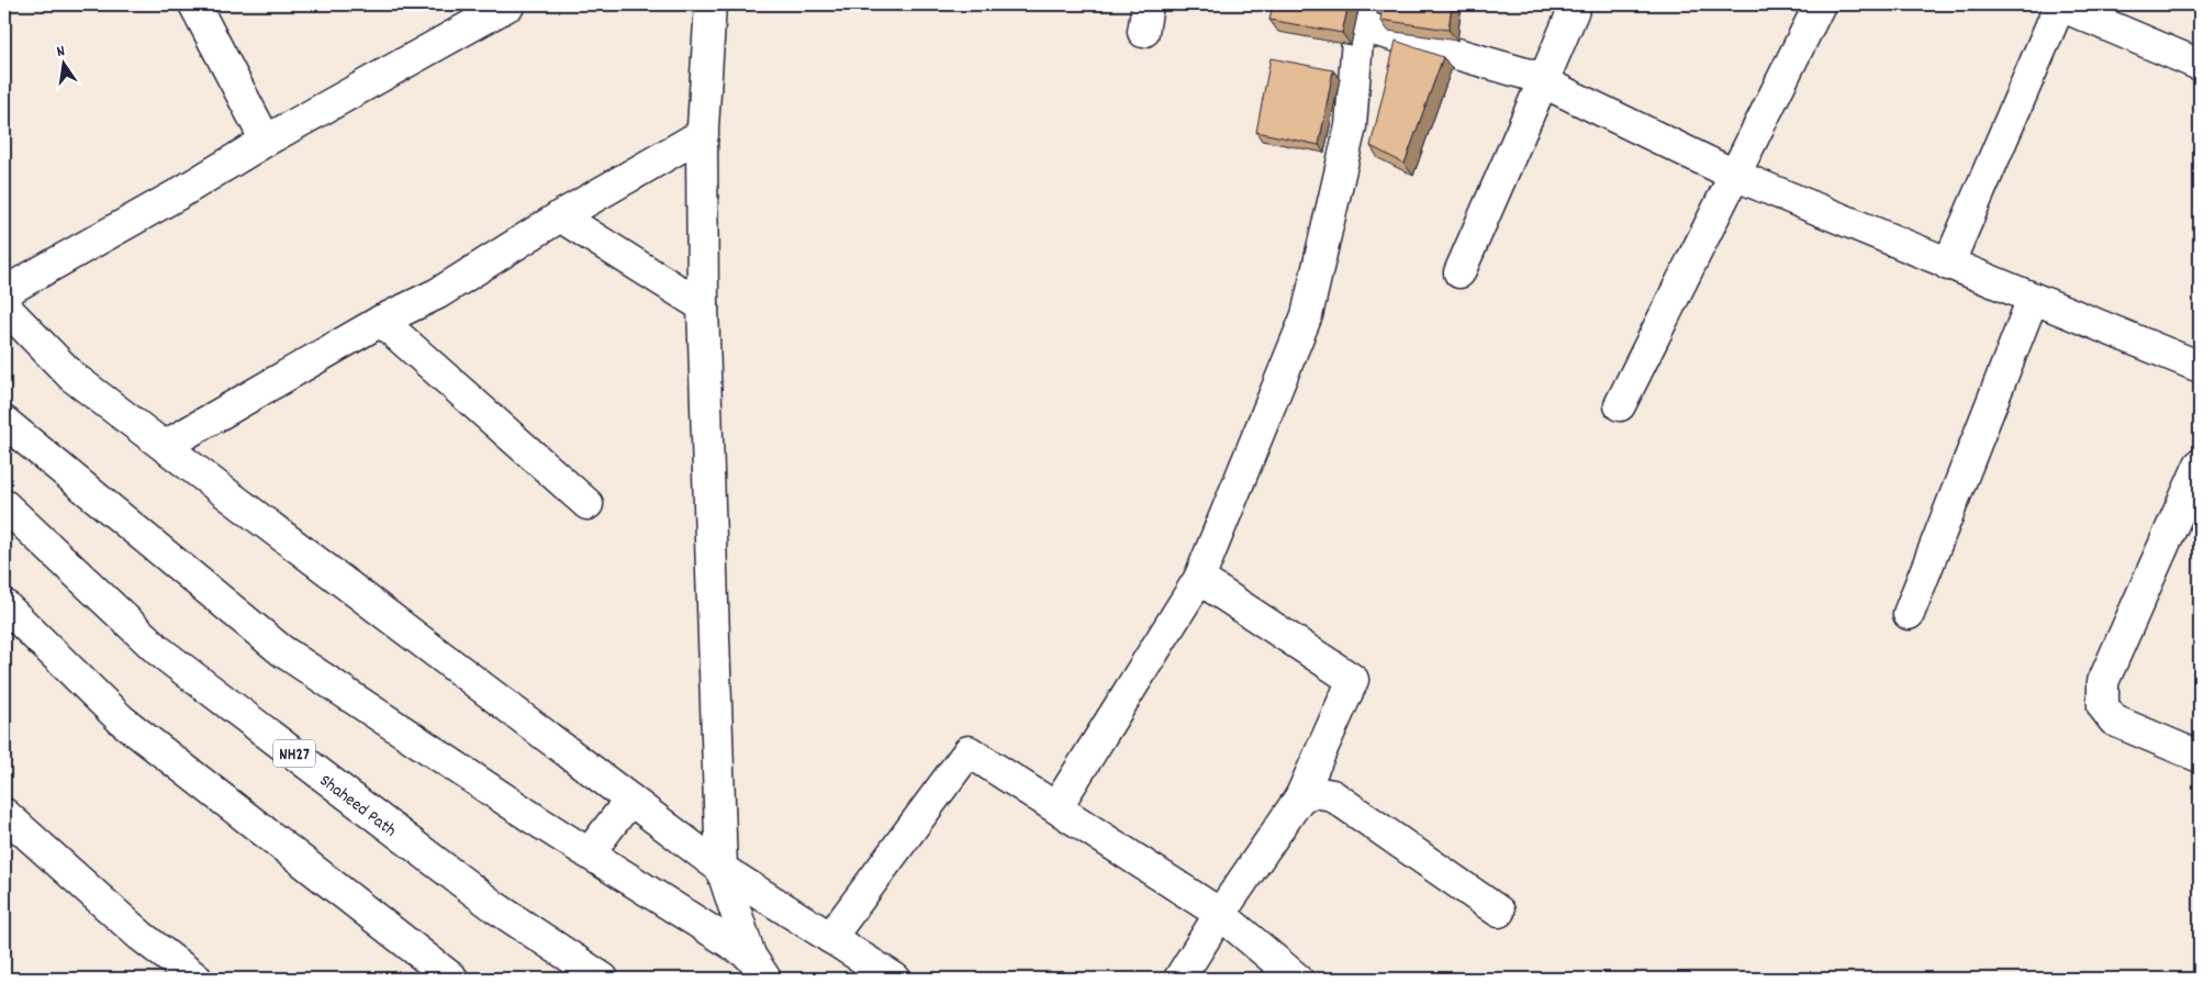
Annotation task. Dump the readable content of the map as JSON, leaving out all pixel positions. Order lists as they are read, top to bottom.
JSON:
{
  "streets": {
    "main road": ["NH27", "Shaheed Path"]
  },
  "north": "top"
}
